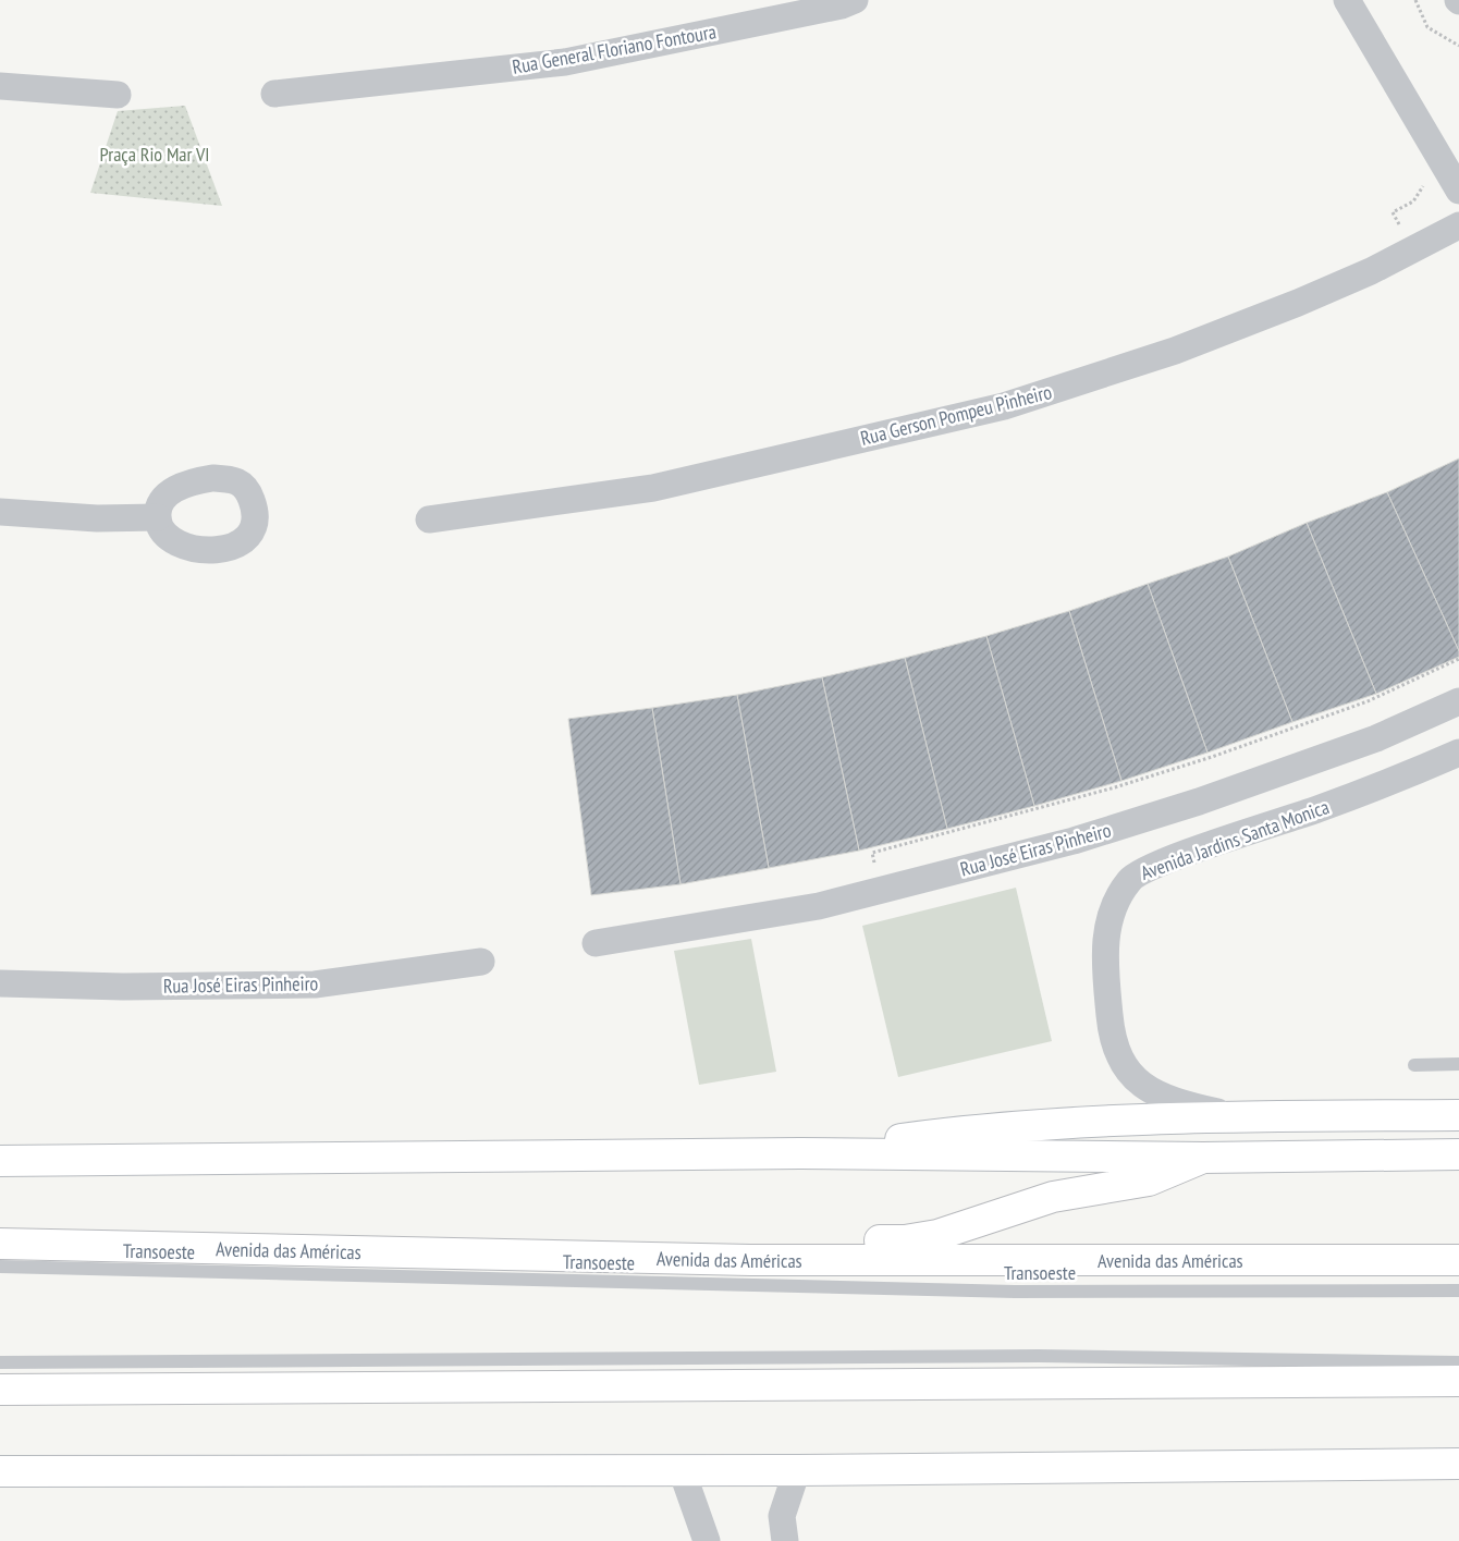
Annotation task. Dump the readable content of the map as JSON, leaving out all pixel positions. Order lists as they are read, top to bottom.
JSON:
{
  "streets": {
    "main road": ["Avenida das Américas"],
    "street": [
      "Rua General Floriano Fontoura",
      "Rua Gerson Pompeu Pinheiro",
      "Avenida Jardins Santa Monica",
      "Rua José Eiras Pinheiro"
    ],
    "lane": ["Transoeste"]
  },
  "parks": ["Praça Rio Mar VI"]
}
